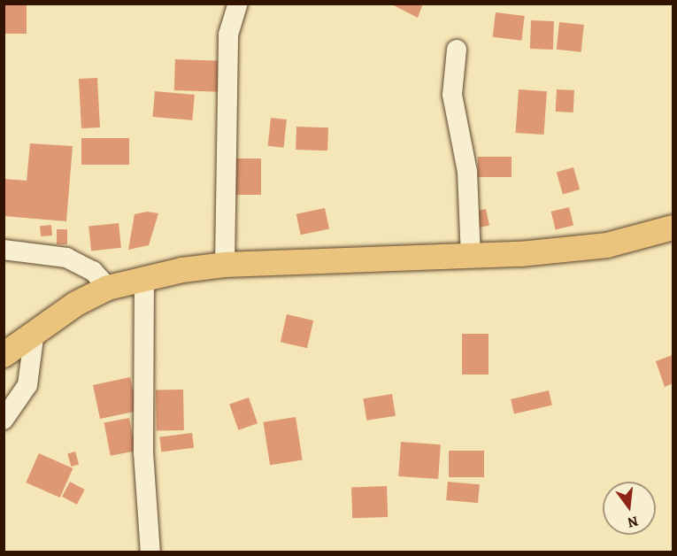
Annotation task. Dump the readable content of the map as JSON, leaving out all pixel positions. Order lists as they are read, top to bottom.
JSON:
{
  "north": "bottom"
}
